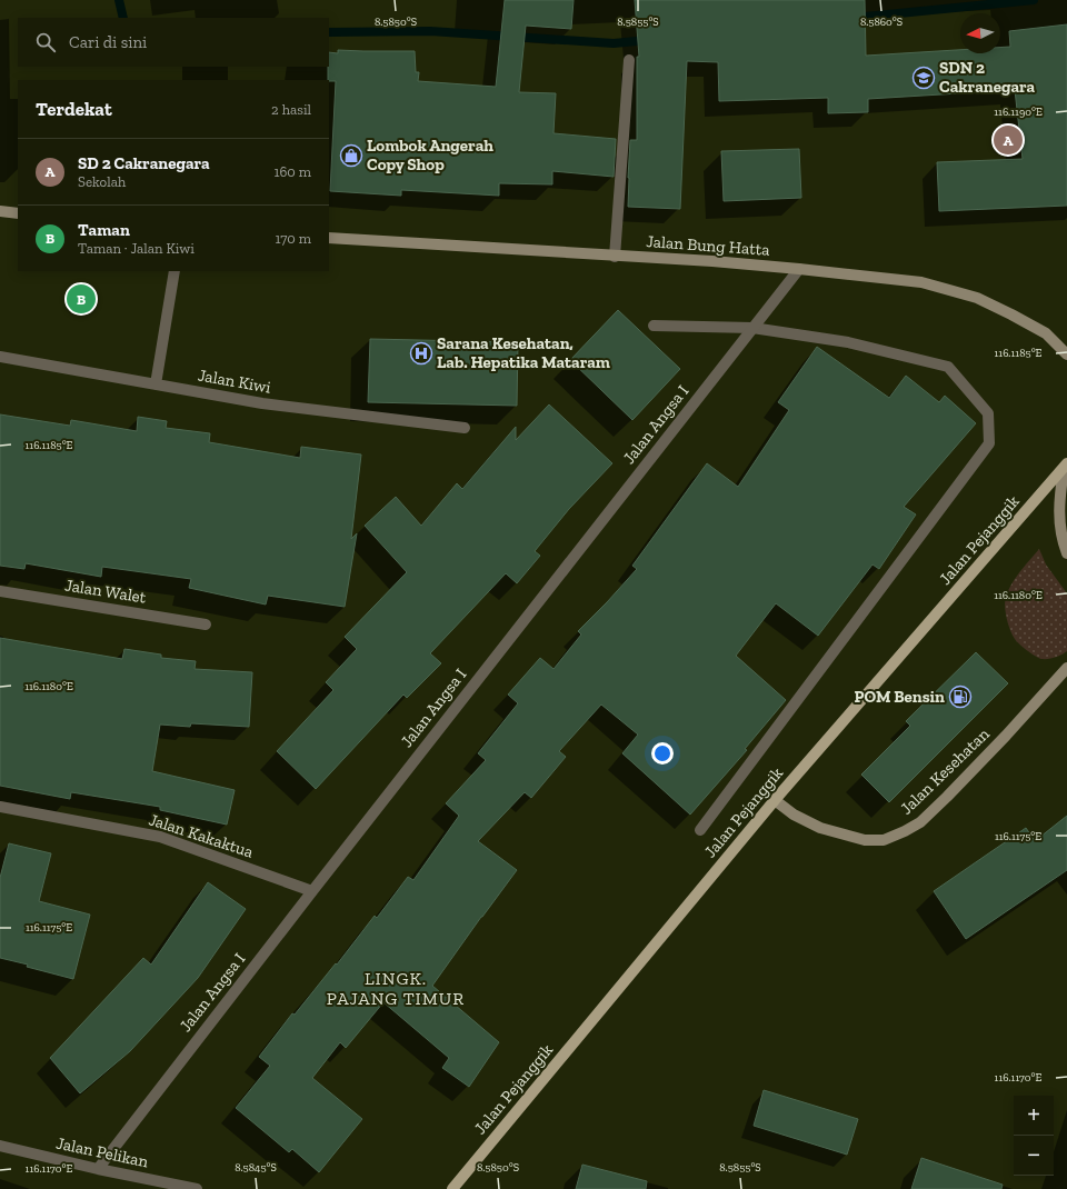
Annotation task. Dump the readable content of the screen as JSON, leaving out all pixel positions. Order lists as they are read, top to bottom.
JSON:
{
  "streets": {
    "main road": ["Jalan Bung Hatta", "Jalan Pejanggik", "Jalan Kesehatan"],
    "street": [
      "Jalan Kiwi",
      "Jalan Angsa I",
      "Jalan Walet",
      "Jalan Kakaktua",
      "Jalan Pelikan"
    ]
  },
  "crossings": [
    ["Jalan Bung Hatta", "Jalan Angsa I"],
    ["Jalan Angsa I", "Jalan Kakaktua"],
    ["Jalan Angsa I", "Jalan Pelikan"],
    ["Jalan Pejanggik", "Jalan Kesehatan"]
  ],
  "districts": ["LINGK. PAJANG TIMUR"],
  "places": {
    "school or university": ["SDN 2 Cakranegara"],
    "shop": ["Lombok Angerah Copy Shop"],
    "hospital": ["Sarana Kesehatan, Lab. Hepatika Mataram"],
    "fuel station": ["POM Bensin"]
  },
  "north": "left",
  "page": {
    "search": "Cari di sini",
    "heading": ["Terdekat", "2 hasil"],
    "pins": ["A", "B"],
    "list": [
      {
        "mark": "A",
        "name": "SD 2 Cakranegara",
        "note": "Sekolah",
        "value": "160 m"
      },
      {
        "mark": "B",
        "name": "Taman",
        "note": "Taman · Jalan Kiwi",
        "value": "170 m"
      }
    ],
    "map_buttons": ["+", "−"]
  },
  "coordinates": [
    "8.5850°S",
    "8.5855°S",
    "8.5860°S",
    "116.1190°E",
    "116.1185°E",
    "116.1180°E",
    "116.1175°E",
    "116.1170°E",
    "8.5845°S"
  ]
}
